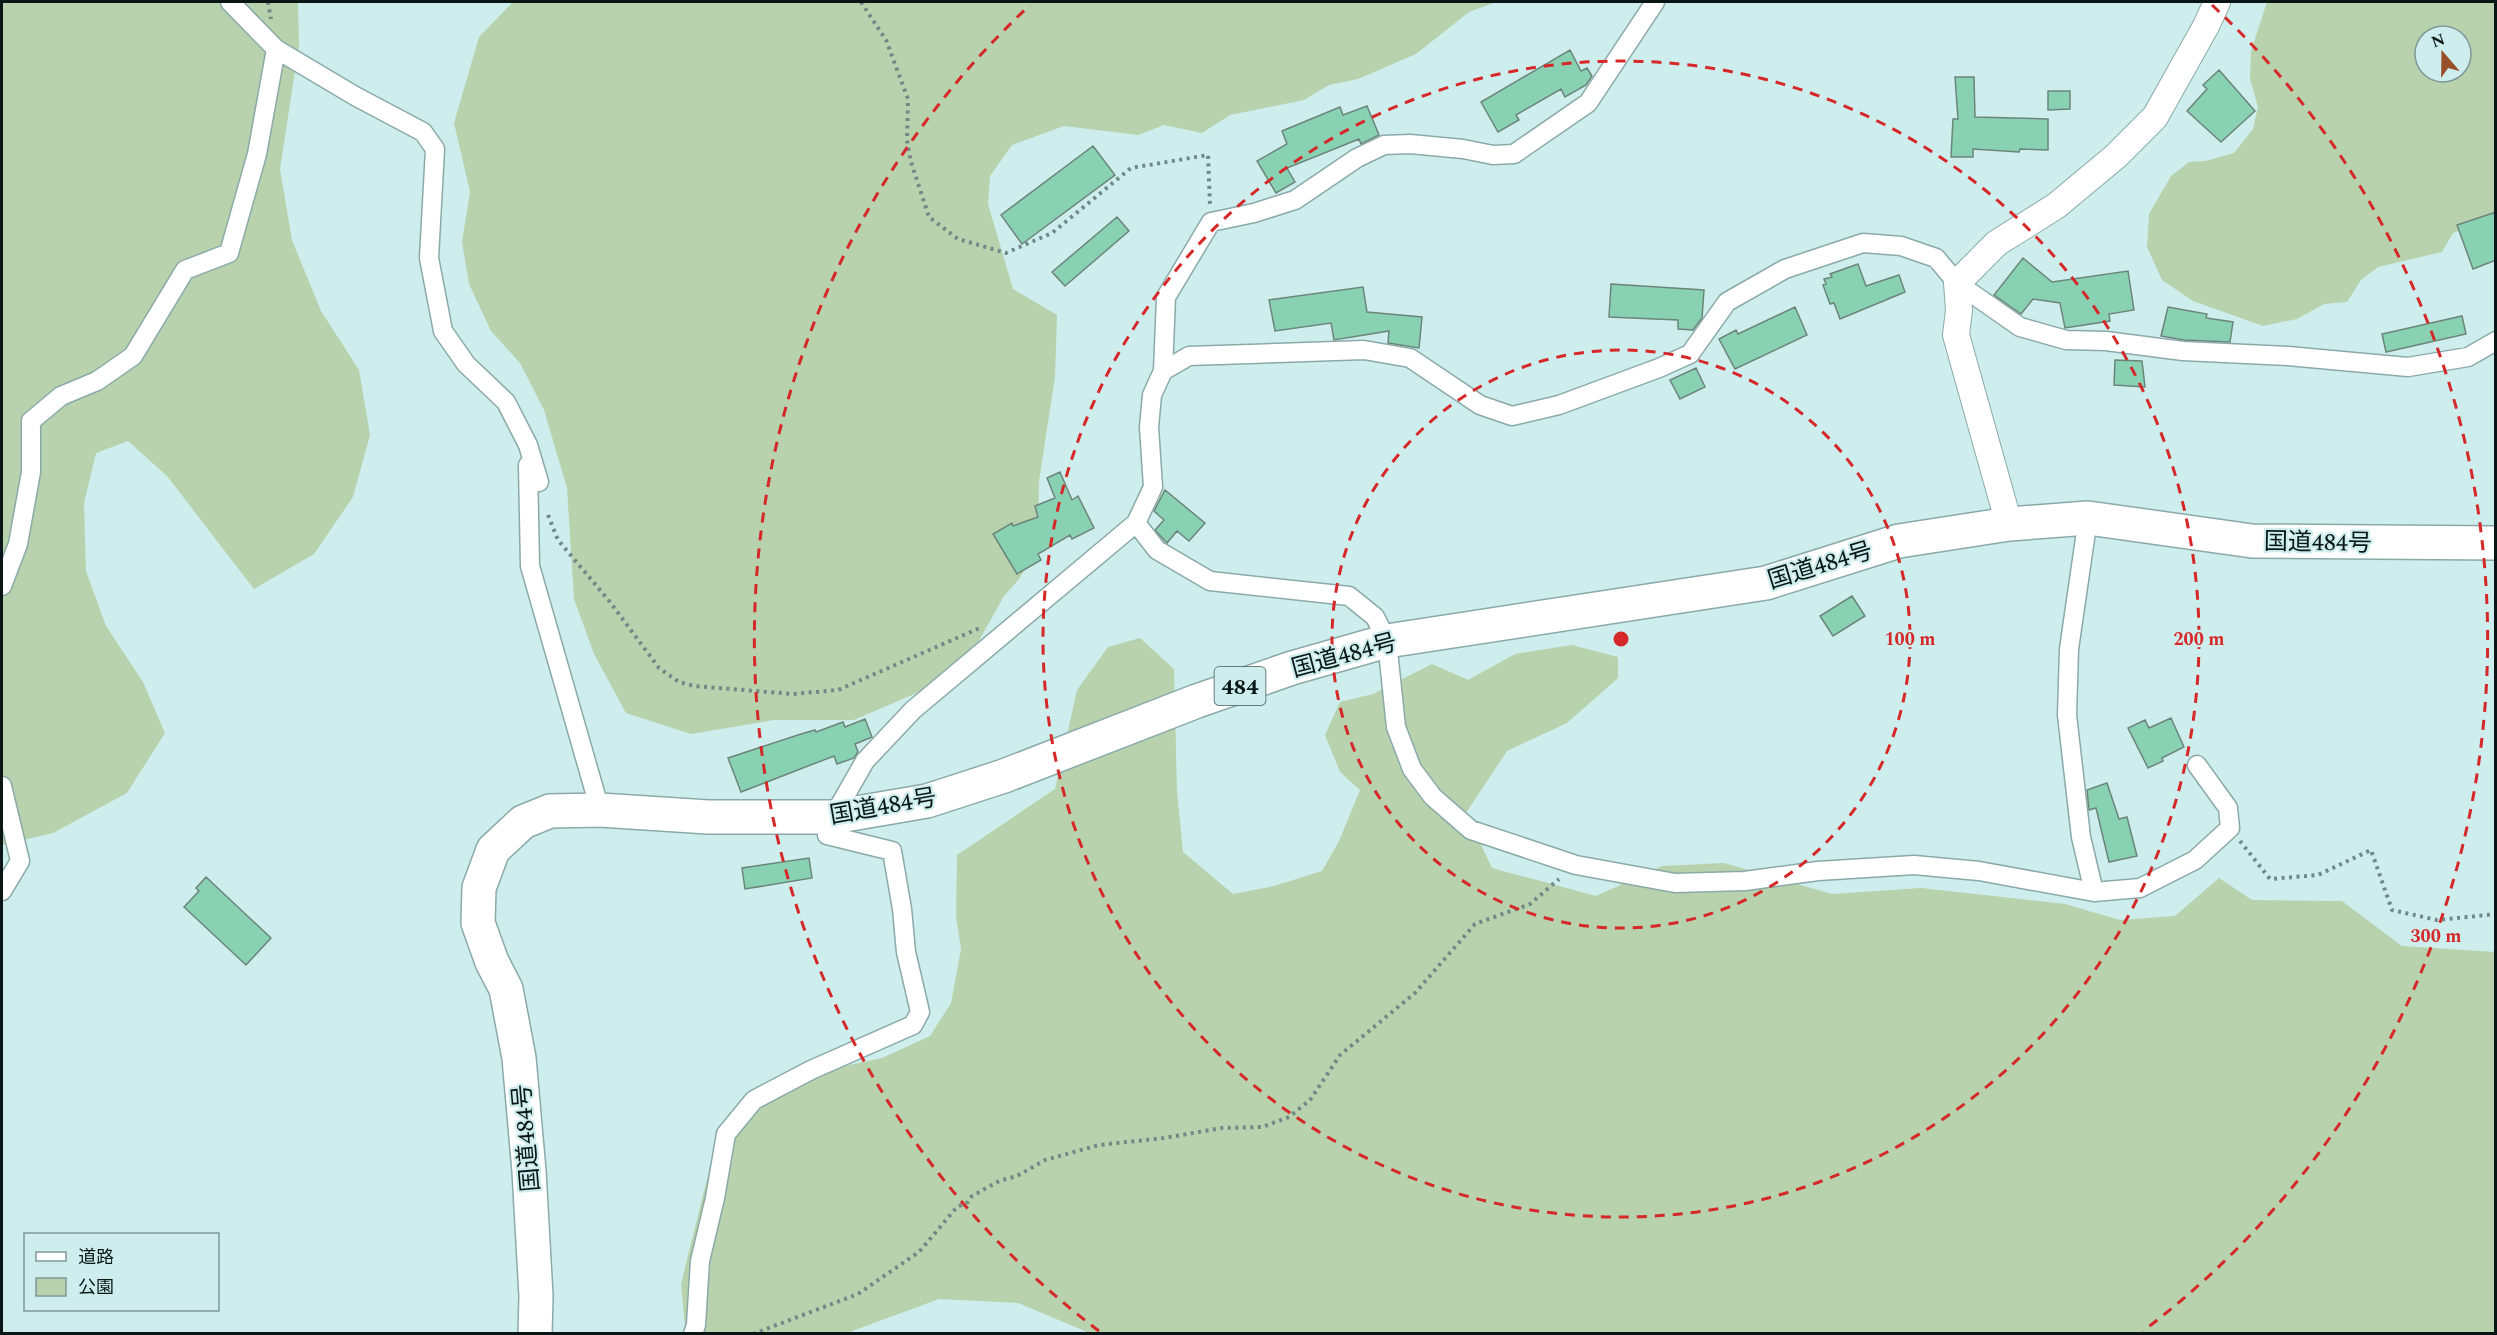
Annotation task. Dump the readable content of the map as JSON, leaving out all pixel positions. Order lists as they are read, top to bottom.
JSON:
{
  "streets": {
    "highway": ["国道484号", "484"]
  },
  "legend": ["道路", "公園"],
  "north": "top",
  "rings": ["100 m", "200 m", "300 m"]
}
